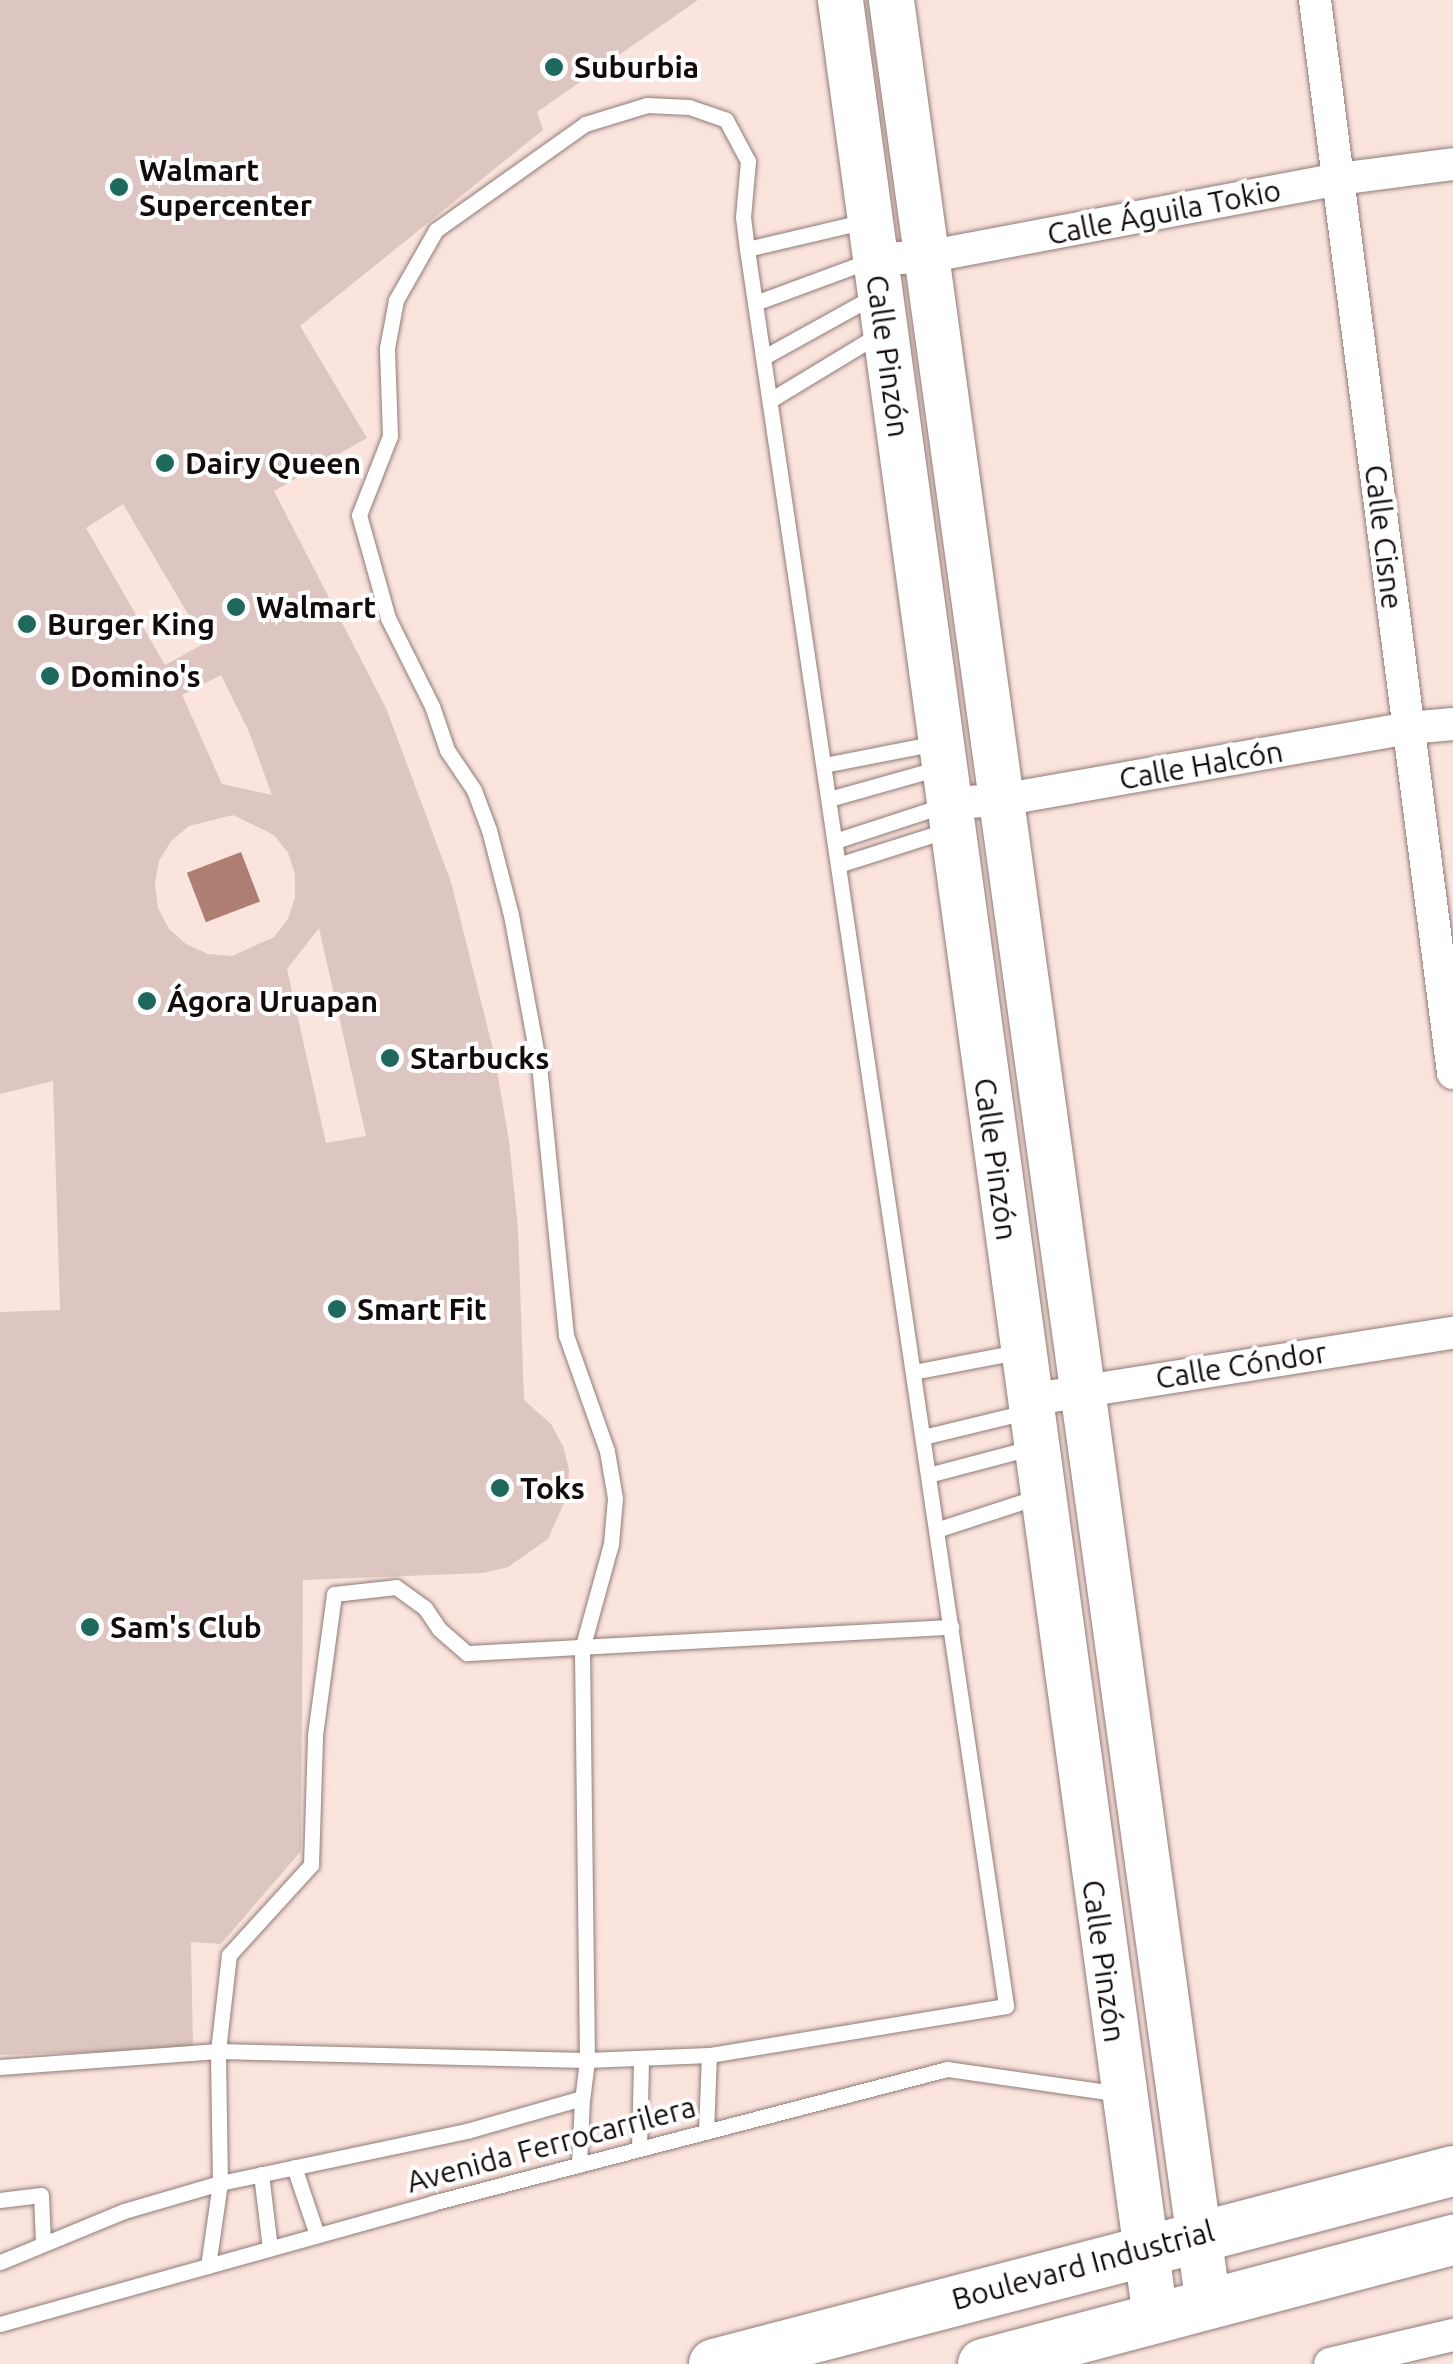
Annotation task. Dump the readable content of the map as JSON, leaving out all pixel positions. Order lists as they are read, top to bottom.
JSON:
{
  "streets": {
    "main road": ["Calle Pinzón", "Boulevard Industrial"],
    "street": [
      "Calle Águila Tokio",
      "Calle Cisne",
      "Calle Halcón",
      "Calle Cóndor"
    ],
    "lane": ["Avenida Ferrocarrilera"]
  },
  "crossings": [
    ["Calle Águila Tokio", "Calle Pinzón"],
    ["Calle Águila Tokio", "Calle Cisne"],
    ["Calle Pinzón", "Calle Halcón"],
    ["Calle Pinzón", "Calle Cóndor"],
    ["Calle Pinzón", "Avenida Ferrocarrilera"],
    ["Calle Pinzón", "Boulevard Industrial"],
    ["Calle Cisne", "Calle Halcón"]
  ],
  "places": [
    "Suburbia",
    "Walmart Supercenter",
    "Dairy Queen",
    "Walmart",
    "Burger King",
    "Domino's",
    "Ágora Uruapan",
    "Starbucks",
    "Smart Fit",
    "Toks",
    "Sam's Club"
  ]
}
